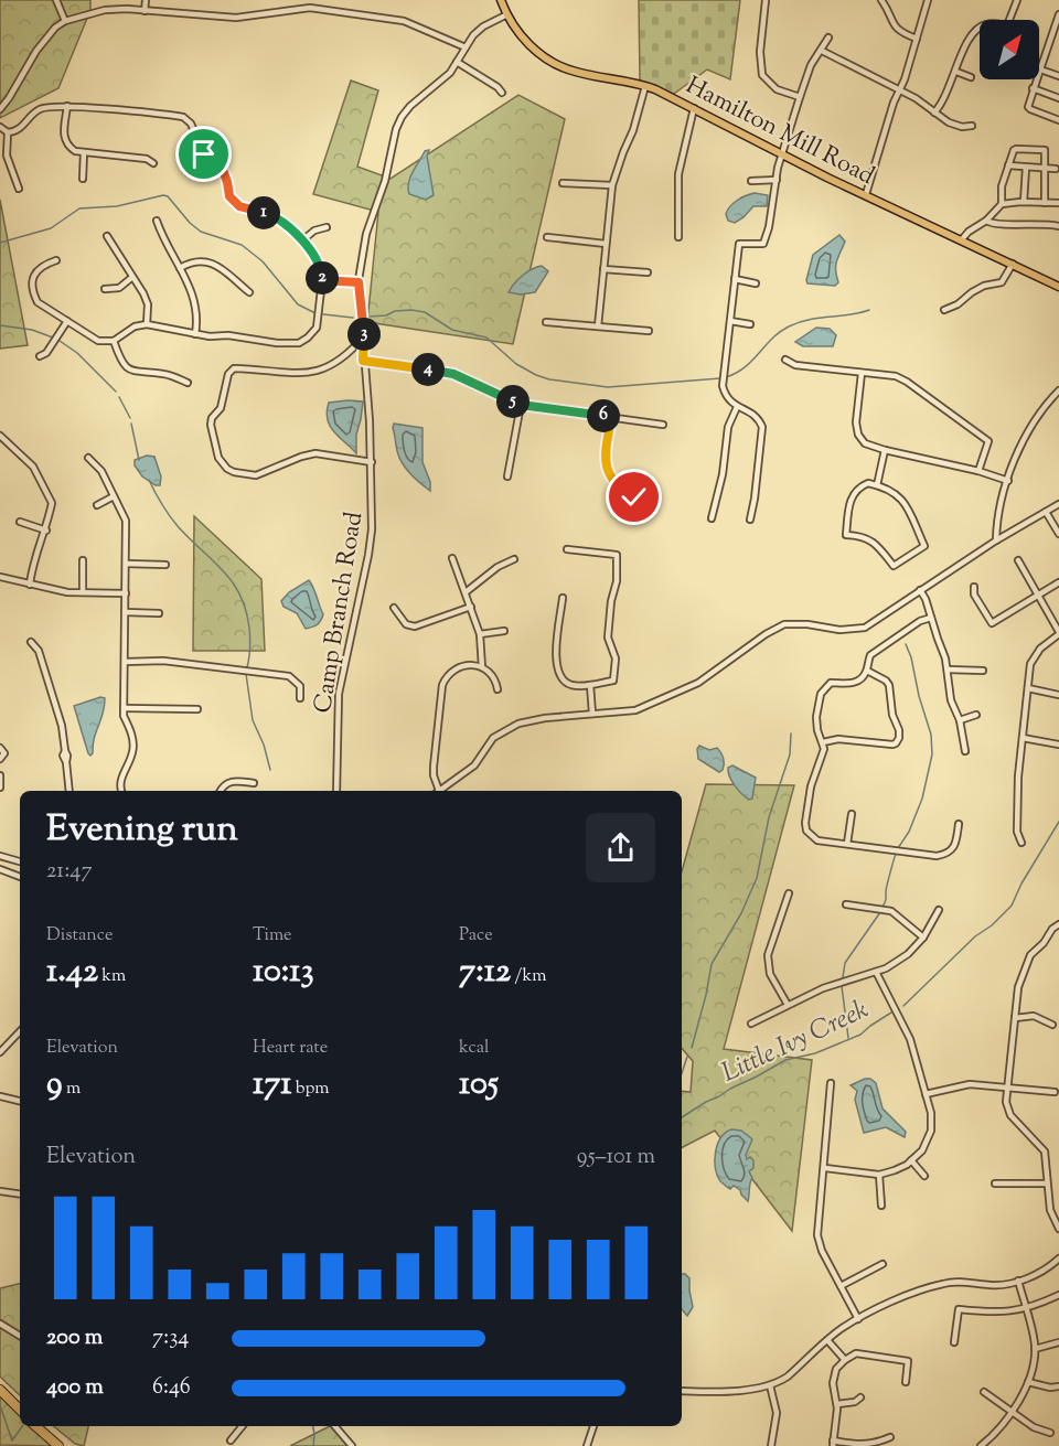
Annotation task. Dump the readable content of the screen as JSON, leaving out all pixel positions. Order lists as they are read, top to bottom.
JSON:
{
  "streets": {
    "main road": ["Hamilton Mill Road"],
    "street": ["Camp Branch Road"]
  },
  "crossings": [
    ["Hamilton Mill Road", "Camp Branch Road"]
  ],
  "water": ["Little Ivy Creek"],
  "north": "top right",
  "page": {
    "pins": [
      "1",
      "2",
      "3",
      "4",
      "5",
      "6"
    ],
    "heading": ["Evening run", "21:47"],
    "stats": [
      ["Distance", "1.42 km"],
      ["Time", "10:13"],
      ["Pace", "7:12 /km"],
      ["Elevation", "9 m"],
      ["Heart rate", "171 bpm"],
      ["kcal", "105"]
    ],
    "chart": ["Elevation", "95–101 m"],
    "list": [
      {
        "name": "200 m",
        "note": "7:34"
      },
      {
        "name": "400 m",
        "note": "6:46"
      }
    ]
  }
}
